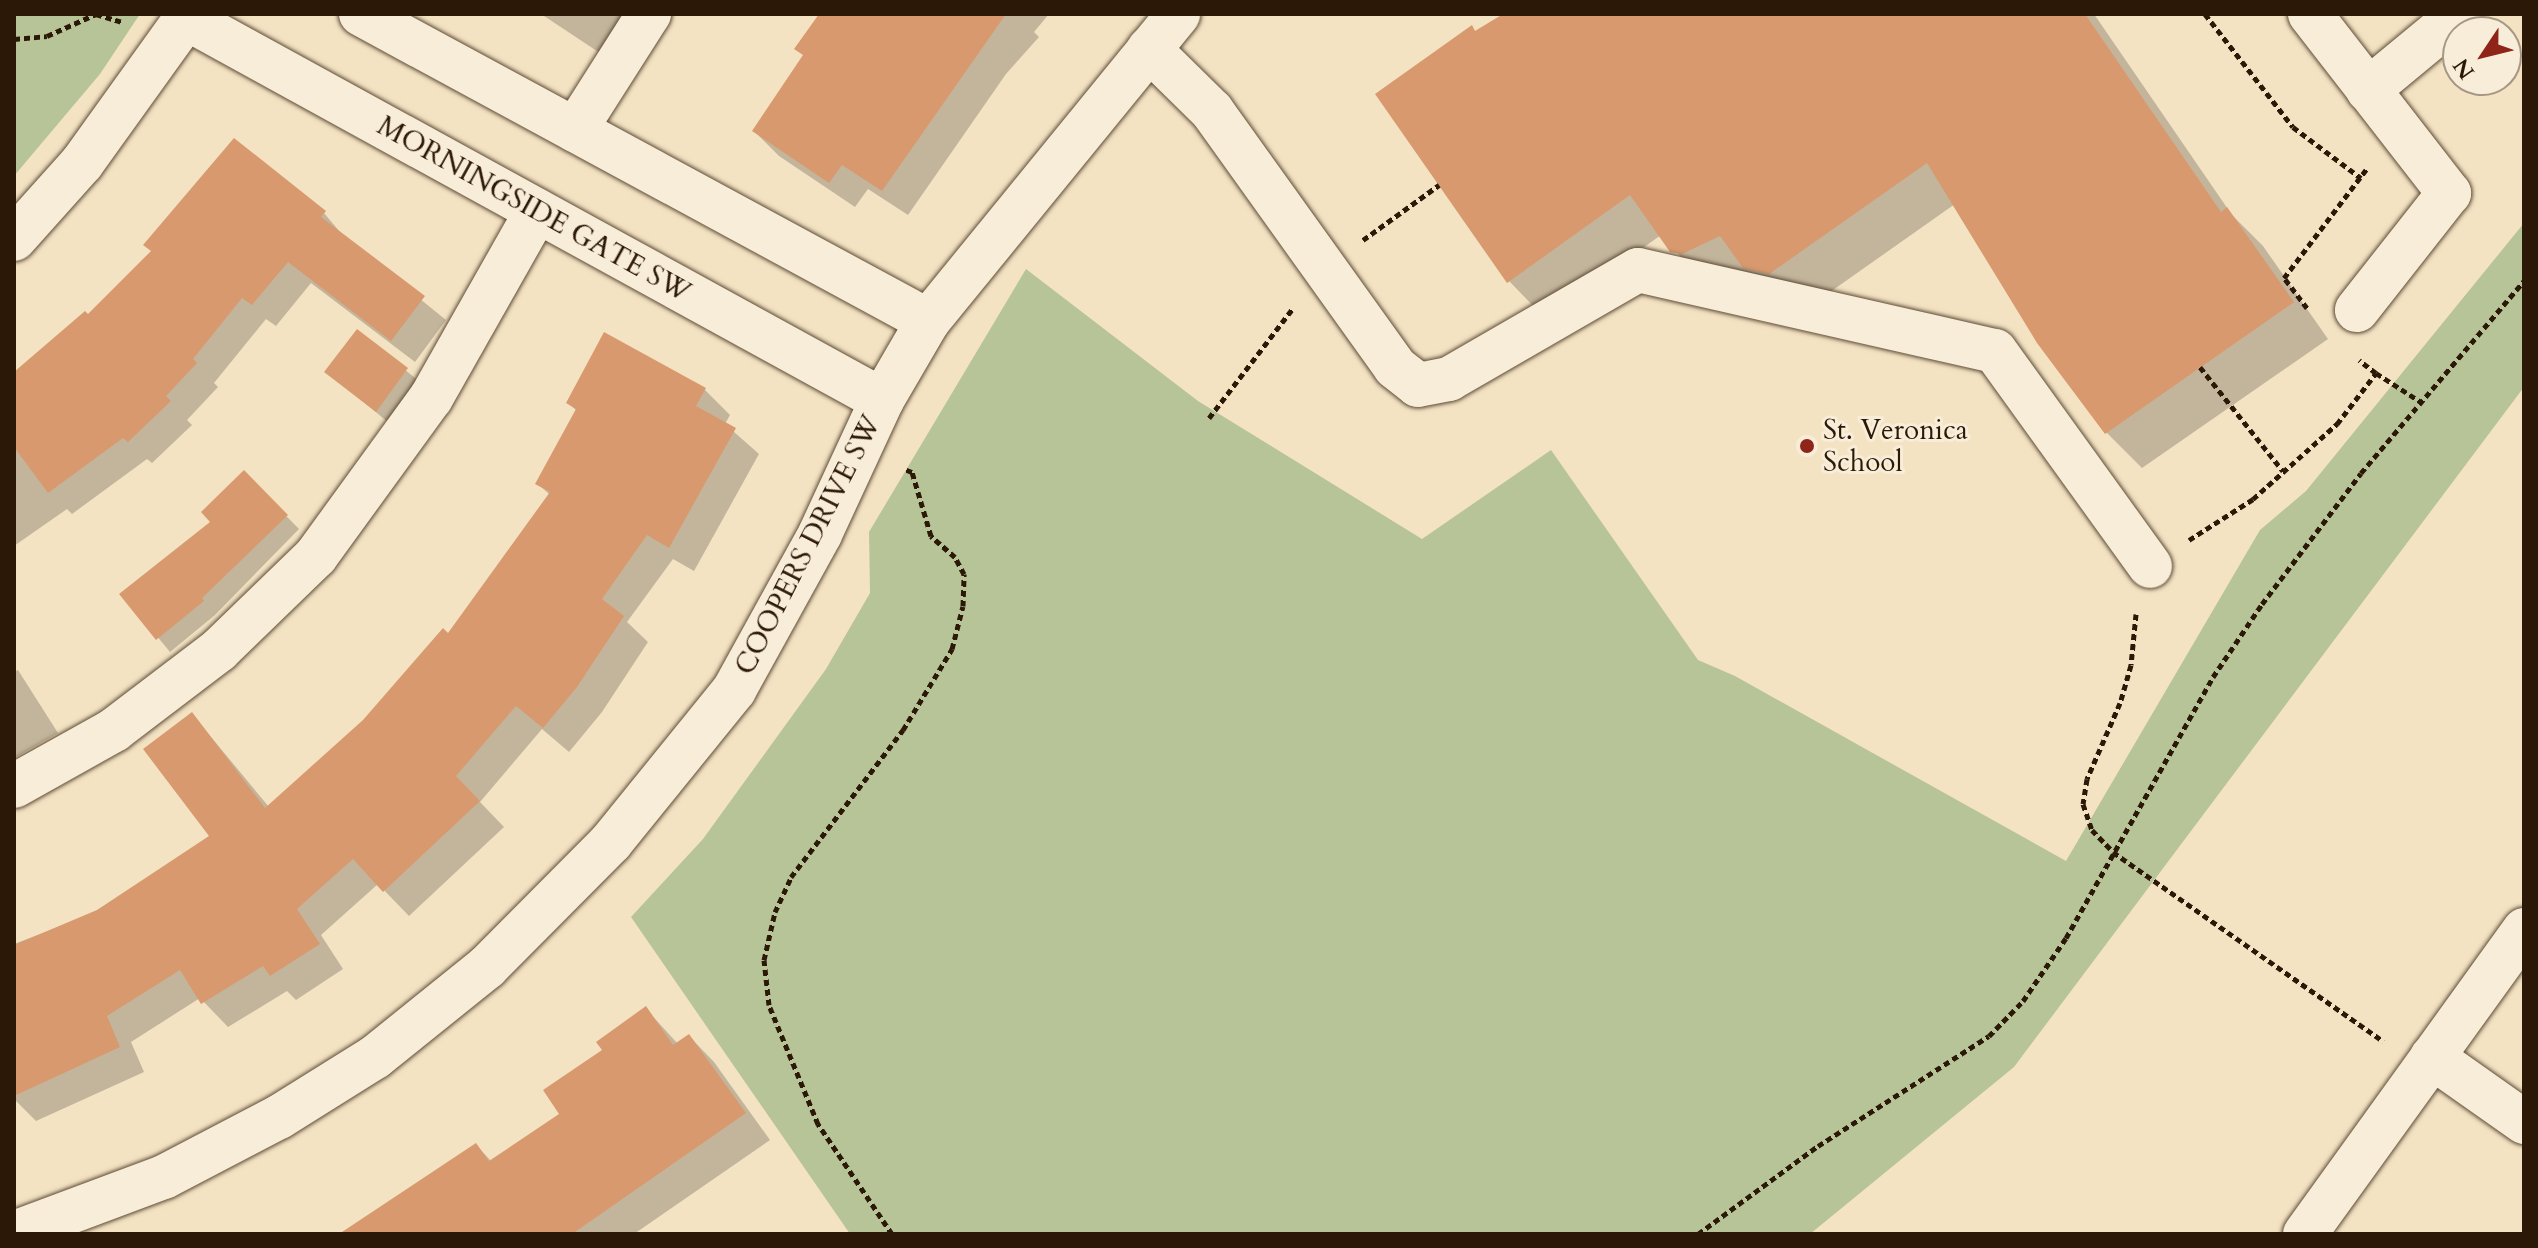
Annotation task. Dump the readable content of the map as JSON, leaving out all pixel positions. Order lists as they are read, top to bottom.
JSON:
{
  "streets": {
    "street": ["MORNINGSIDE GATE SW", "COOPERS DRIVE SW"]
  },
  "crossings": [
    ["MORNINGSIDE GATE SW", "COOPERS DRIVE SW"]
  ],
  "places": ["St. Veronica School"],
  "north": "bottom left"
}
